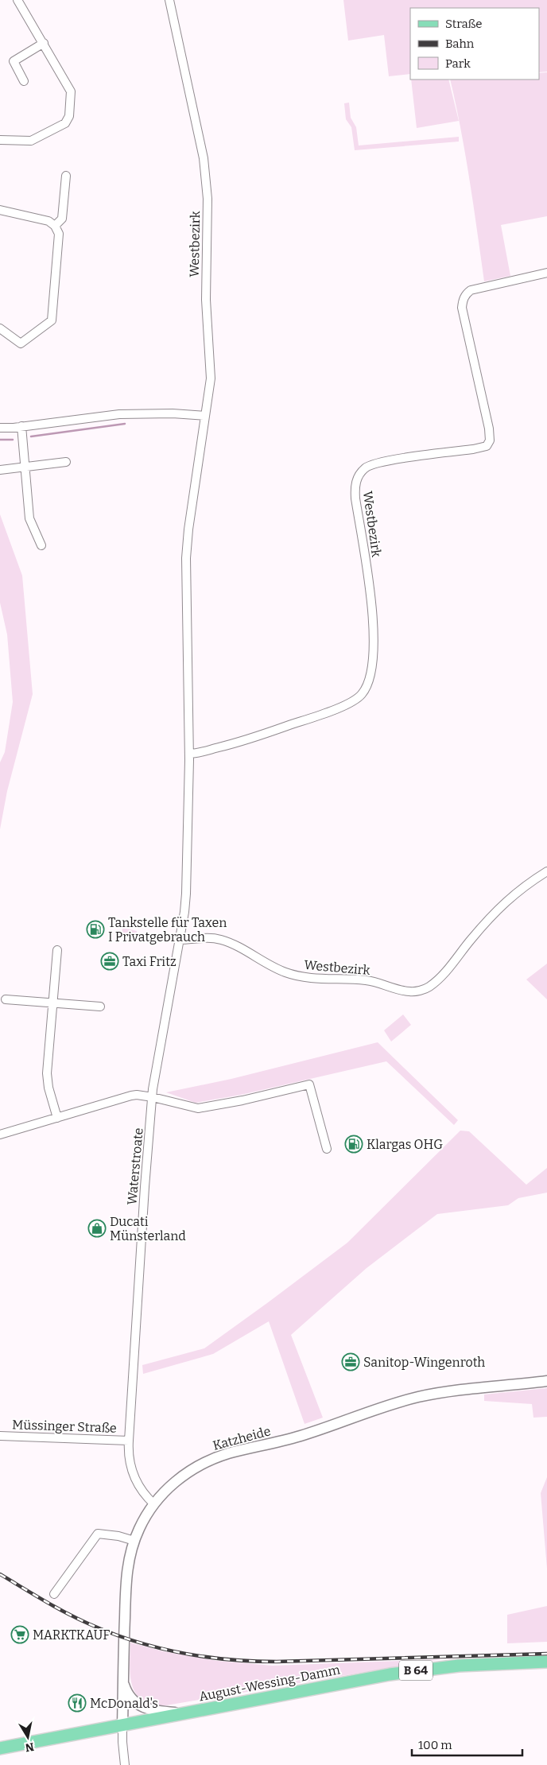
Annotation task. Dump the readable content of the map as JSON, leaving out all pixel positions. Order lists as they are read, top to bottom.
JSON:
{
  "streets": {
    "main road": ["B 64", "August-Wessing-Damm"],
    "street": [
      "Westbezirk",
      "Waterstroate",
      "Müssinger Straße",
      "Katzheide"
    ]
  },
  "crossings": [
    ["Westbezirk", "Waterstroate"],
    ["Waterstroate", "Müssinger Straße"],
    ["Waterstroate", "Katzheide"],
    ["Katzheide", "August-Wessing-Damm"]
  ],
  "places": {
    "fuel station": ["Tankstelle für Taxen I Privatgebrauch", "Klargas OHG"],
    "office": ["Taxi Fritz", "Sanitop-Wingenroth"],
    "shop": ["Ducati Münsterland"],
    "supermarket": ["MARKTKAUF"],
    "restaurant": ["McDonald's"]
  },
  "legend": ["Straße", "Bahn", "Park"],
  "scale_bar": "100 m",
  "north": "bottom"
}
